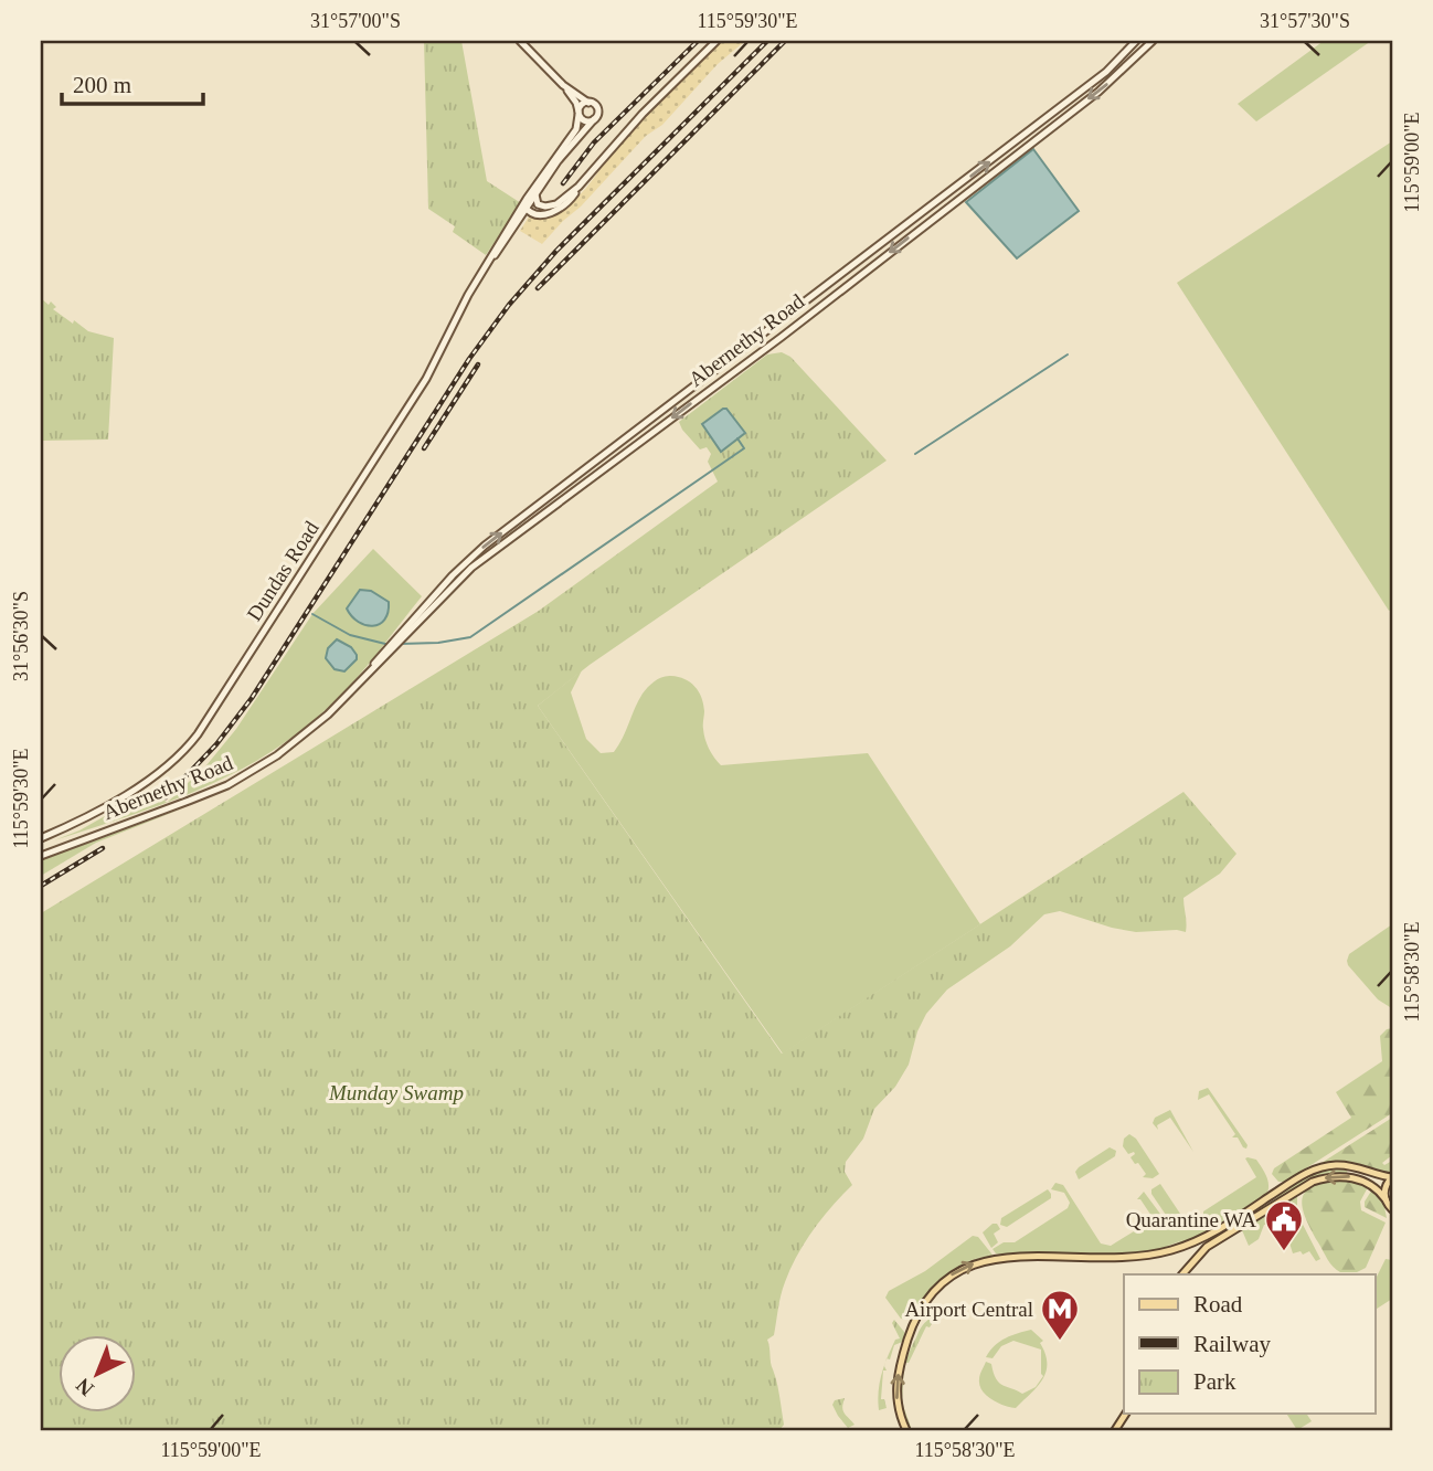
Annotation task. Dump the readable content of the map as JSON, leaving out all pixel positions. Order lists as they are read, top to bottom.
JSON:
{
  "streets": {
    "main road": ["Abernethy Road", "Dundas Road"]
  },
  "parks": ["Munday Swamp"],
  "places": {
    "public building": ["Quarantine WA"],
    "metro station": ["Airport Central"]
  },
  "legend": ["Road", "Railway", "Park"],
  "scale_bar": "200 m",
  "north": "bottom left",
  "coordinates": [
    "31°57'00\"S",
    "115°59'30\"E",
    "31°57'30\"S",
    "115°59'00\"E",
    "31°56'30\"S",
    "115°58'30\"E"
  ]
}
